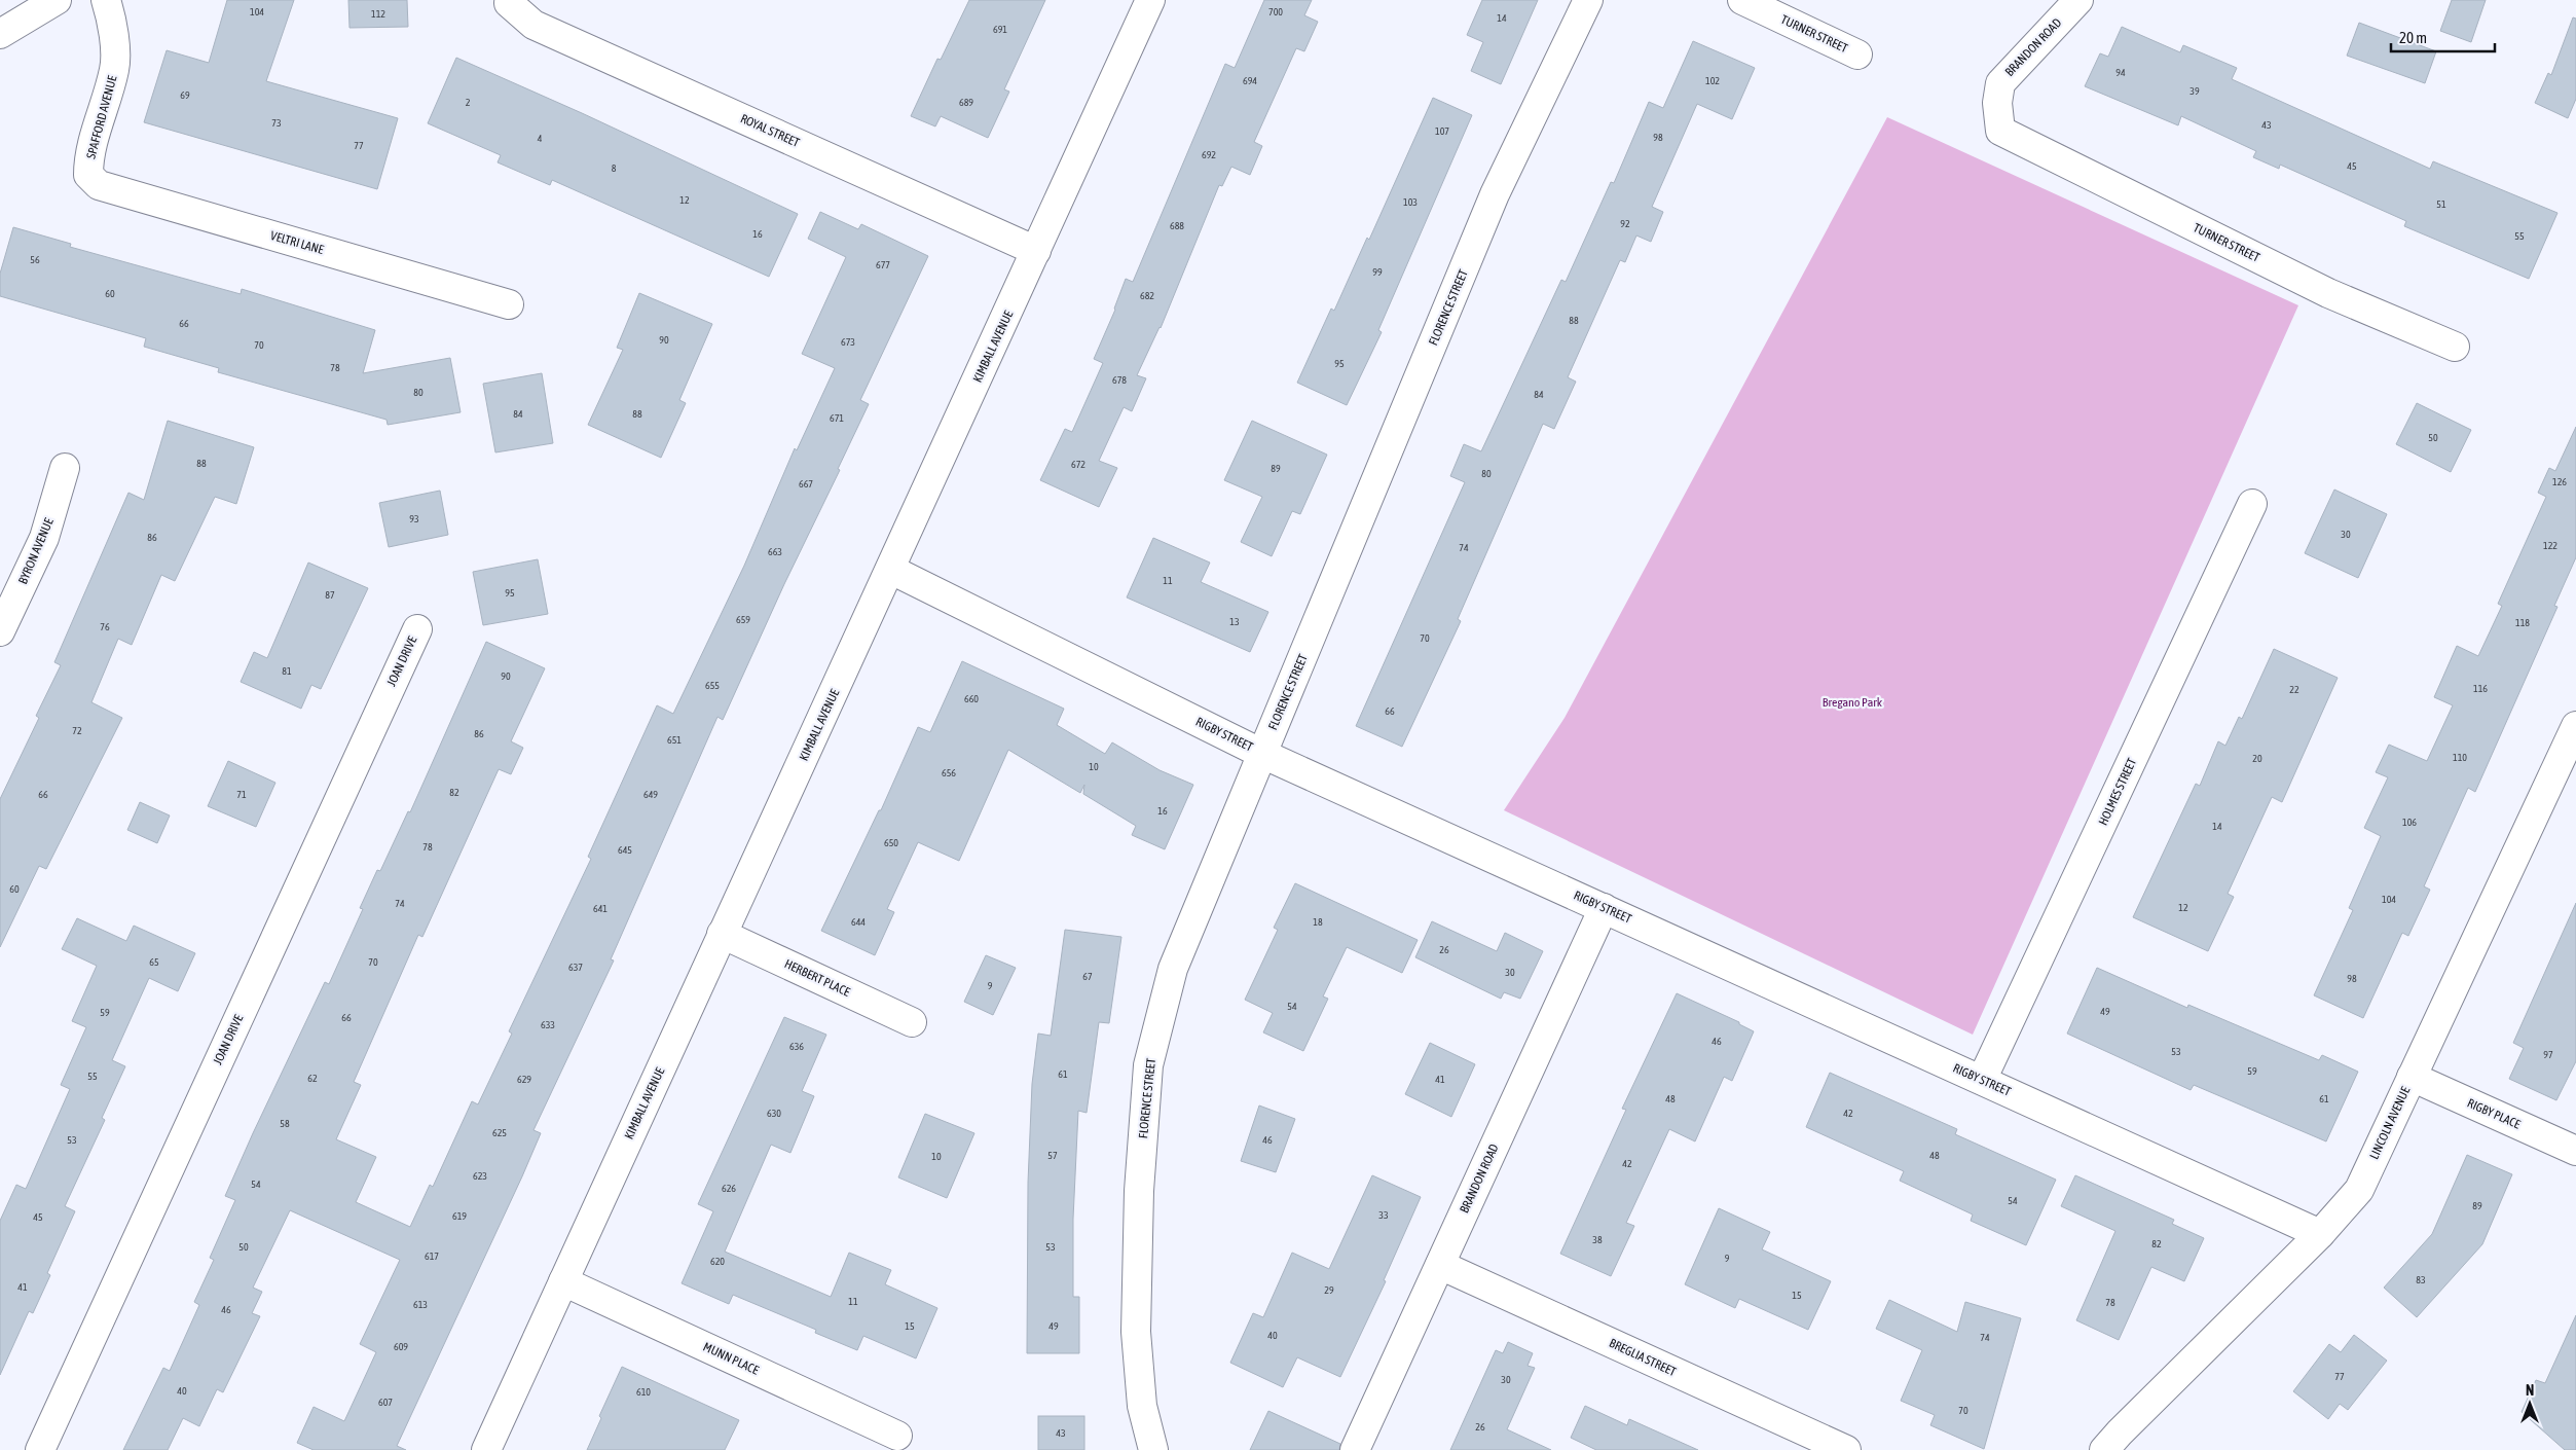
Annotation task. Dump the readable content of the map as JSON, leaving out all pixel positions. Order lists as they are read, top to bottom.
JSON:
{
  "streets": {
    "street": [
      "TURNER STREET",
      "BRANDON ROAD",
      "SPAFFORD AVENUE",
      "ROYAL STREET",
      "VELTRI LANE",
      "FLORENCE STREET",
      "KIMBALL AVENUE",
      "BYRON AVENUE",
      "JOAN DRIVE",
      "RIGBY STREET",
      "HOLMES STREET",
      "HERBERT PLACE",
      "RIGBY PLACE",
      "LINCOLN AVENUE",
      "BREGLIA STREET",
      "MUNN PLACE"
    ]
  },
  "crossings": [
    ["TURNER STREET", "BRANDON ROAD"],
    ["BRANDON ROAD", "RIGBY STREET"],
    ["BRANDON ROAD", "BREGLIA STREET"],
    ["SPAFFORD AVENUE", "VELTRI LANE"],
    ["ROYAL STREET", "KIMBALL AVENUE"],
    ["FLORENCE STREET", "RIGBY STREET"],
    ["KIMBALL AVENUE", "RIGBY STREET"],
    ["KIMBALL AVENUE", "HERBERT PLACE"],
    ["KIMBALL AVENUE", "MUNN PLACE"],
    ["RIGBY STREET", "HOLMES STREET"],
    ["RIGBY STREET", "LINCOLN AVENUE"],
    ["RIGBY PLACE", "LINCOLN AVENUE"]
  ],
  "parks": ["Bregano Park"],
  "house_numbers": [
    "104",
    "700",
    "112",
    "14",
    "691",
    "94",
    "694",
    "102",
    "39",
    "69",
    "2",
    "689",
    "73",
    "43",
    "107",
    "98",
    "4",
    "77",
    "692",
    "45",
    "8",
    "12",
    "103",
    "51",
    "92",
    "688",
    "16",
    "55",
    "56",
    "677",
    "99",
    "60",
    "682",
    "88",
    "66",
    "90",
    "673",
    "70",
    "95",
    "78",
    "678",
    "80",
    "84",
    "84",
    "88",
    "671",
    "50",
    "88",
    "672",
    "89",
    "80",
    "126",
    "667",
    "93",
    "30",
    "86",
    "122",
    "74",
    "663",
    "11",
    "95",
    "87",
    "659",
    "13",
    "118",
    "76",
    "70",
    "81",
    "90",
    "655",
    "116",
    "22",
    "660",
    "66",
    "72",
    "86",
    "651",
    "110",
    "20",
    "10",
    "656",
    "82",
    "66",
    "71",
    "649",
    "16",
    "106",
    "14",
    "650",
    "78",
    "645",
    "60",
    "104",
    "74",
    "12",
    "641",
    "644",
    "18",
    "26",
    "65",
    "70",
    "637",
    "30",
    "67",
    "98",
    "9",
    "54",
    "49",
    "59",
    "66",
    "633",
    "46",
    "636",
    "53",
    "97",
    "59",
    "61",
    "55",
    "62",
    "629",
    "41",
    "48",
    "61",
    "630",
    "42",
    "58",
    "625",
    "53",
    "46",
    "57",
    "48",
    "10",
    "42",
    "623",
    "54",
    "626",
    "54",
    "89",
    "33",
    "619",
    "45",
    "38",
    "82",
    "50",
    "53",
    "617",
    "9",
    "620",
    "83",
    "41",
    "29",
    "15",
    "11",
    "78",
    "613",
    "46",
    "15",
    "49",
    "40",
    "74",
    "609",
    "77",
    "30",
    "40",
    "610",
    "607",
    "70",
    "26",
    "43"
  ],
  "scale_bar": "20 m",
  "north": "top"
}
